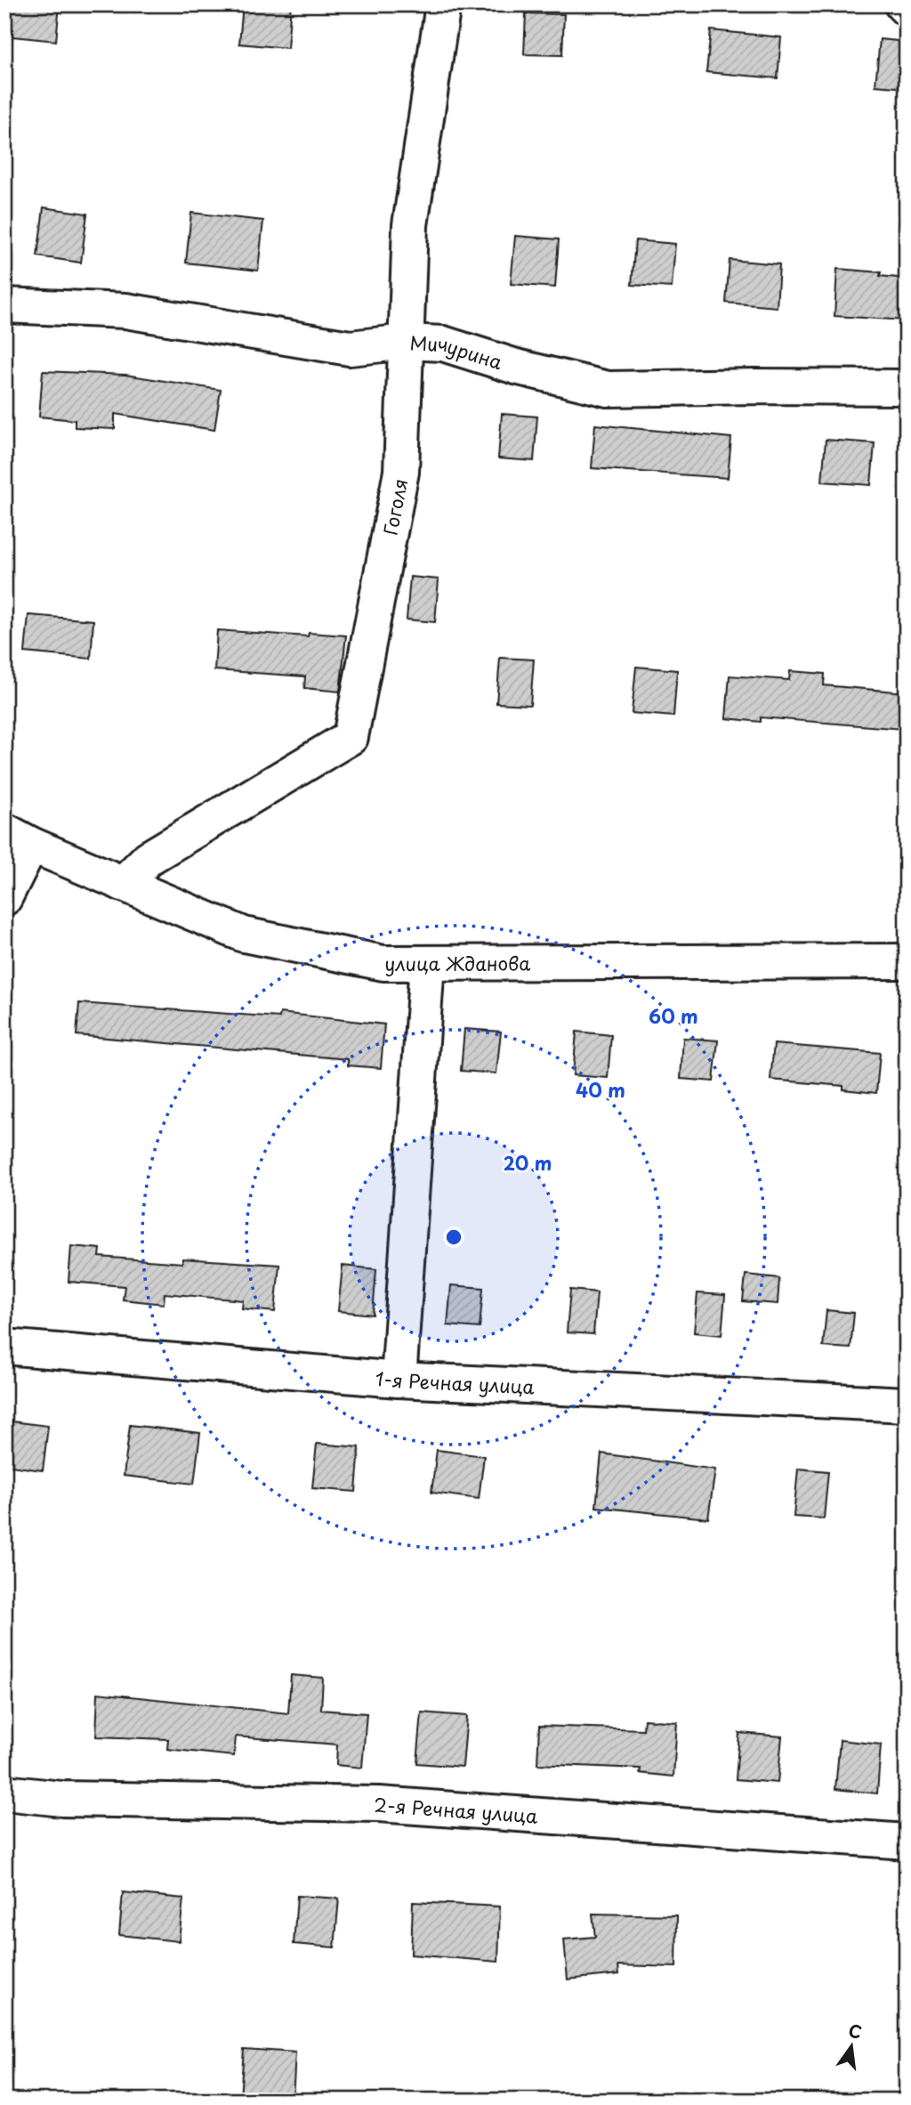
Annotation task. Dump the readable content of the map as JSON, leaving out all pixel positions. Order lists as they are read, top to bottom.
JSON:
{
  "streets": {
    "street": [
      "Мичурина",
      "Гоголя",
      "улица Жданова",
      "1-я Речная улица",
      "2-я Речная улица"
    ]
  },
  "crossings": [
    ["Мичурина", "Гоголя"],
    ["Гоголя", "улица Жданова"]
  ],
  "north": "top",
  "rings": ["60 m", "40 m", "20 m"]
}
